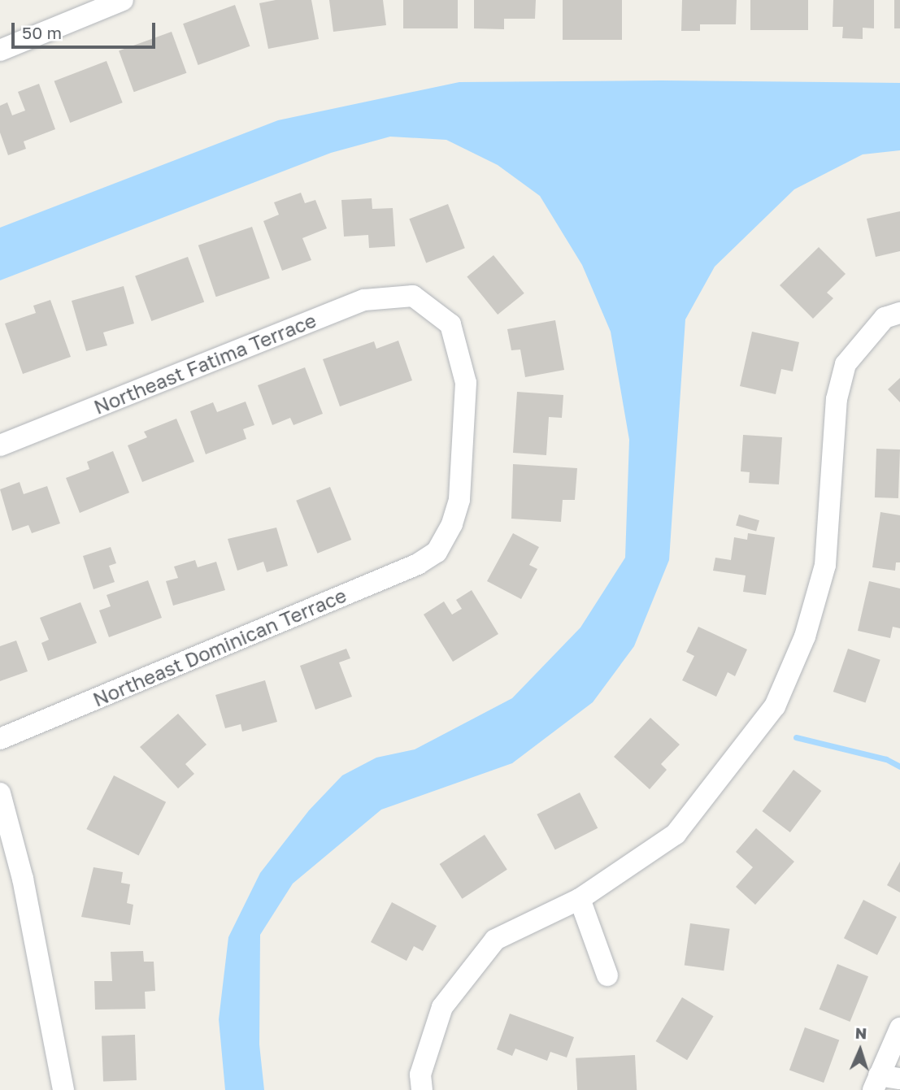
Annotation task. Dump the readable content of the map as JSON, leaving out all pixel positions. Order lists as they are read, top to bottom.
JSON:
{
  "streets": {
    "street": ["Northeast Fatima Terrace", "Northeast Dominican Terrace"]
  },
  "crossings": [
    ["Northeast Fatima Terrace", "Northeast Dominican Terrace"]
  ],
  "scale_bar": "50 m",
  "north": "top"
}
